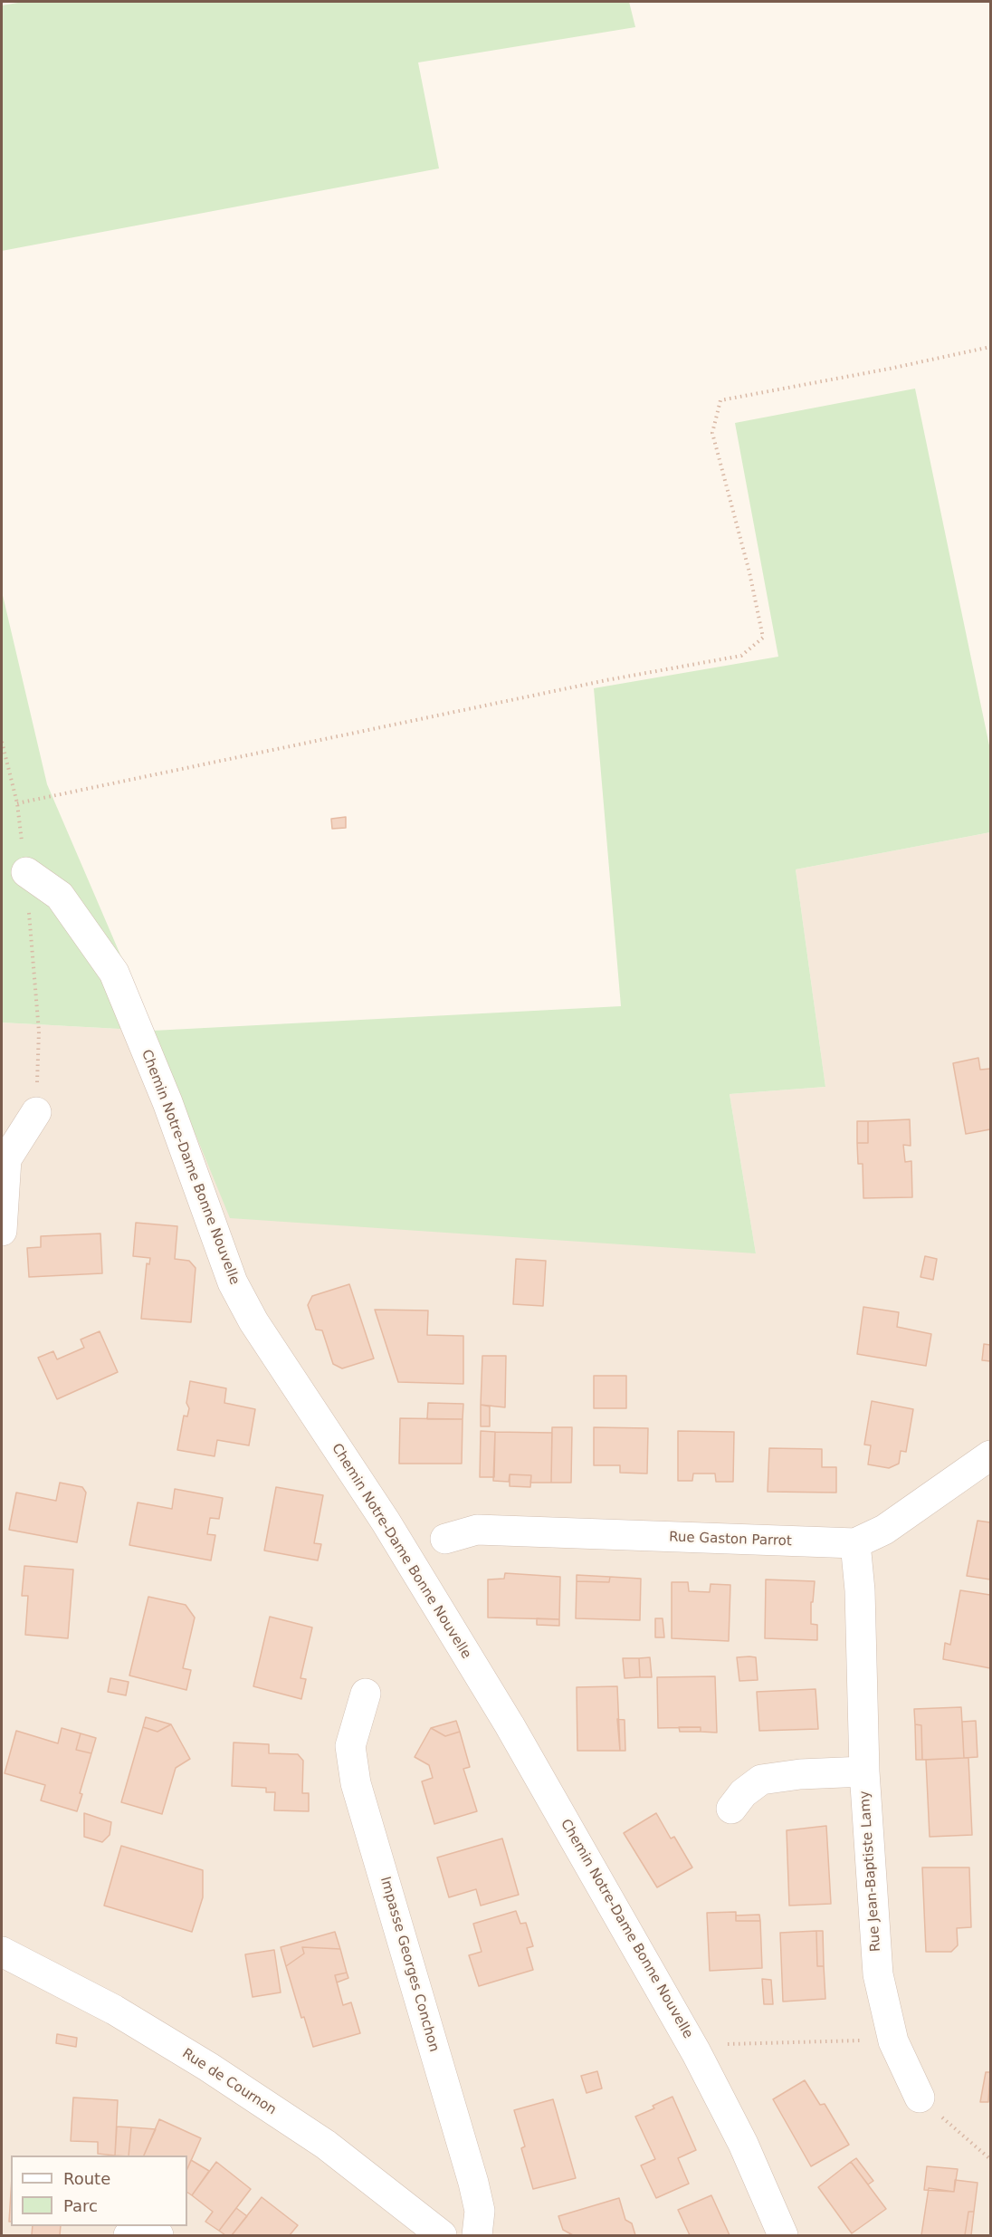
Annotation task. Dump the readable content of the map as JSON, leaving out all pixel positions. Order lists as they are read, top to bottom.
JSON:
{
  "streets": {
    "street": [
      "Chemin Notre-Dame Bonne Nouvelle",
      "Rue Gaston Parrot",
      "Rue Jean-Baptiste Lamy",
      "Impasse Georges Conchon",
      "Rue de Cournon"
    ]
  },
  "crossings": [
    ["Rue Gaston Parrot", "Rue Jean-Baptiste Lamy"]
  ],
  "legend": ["Route", "Parc"]
}
